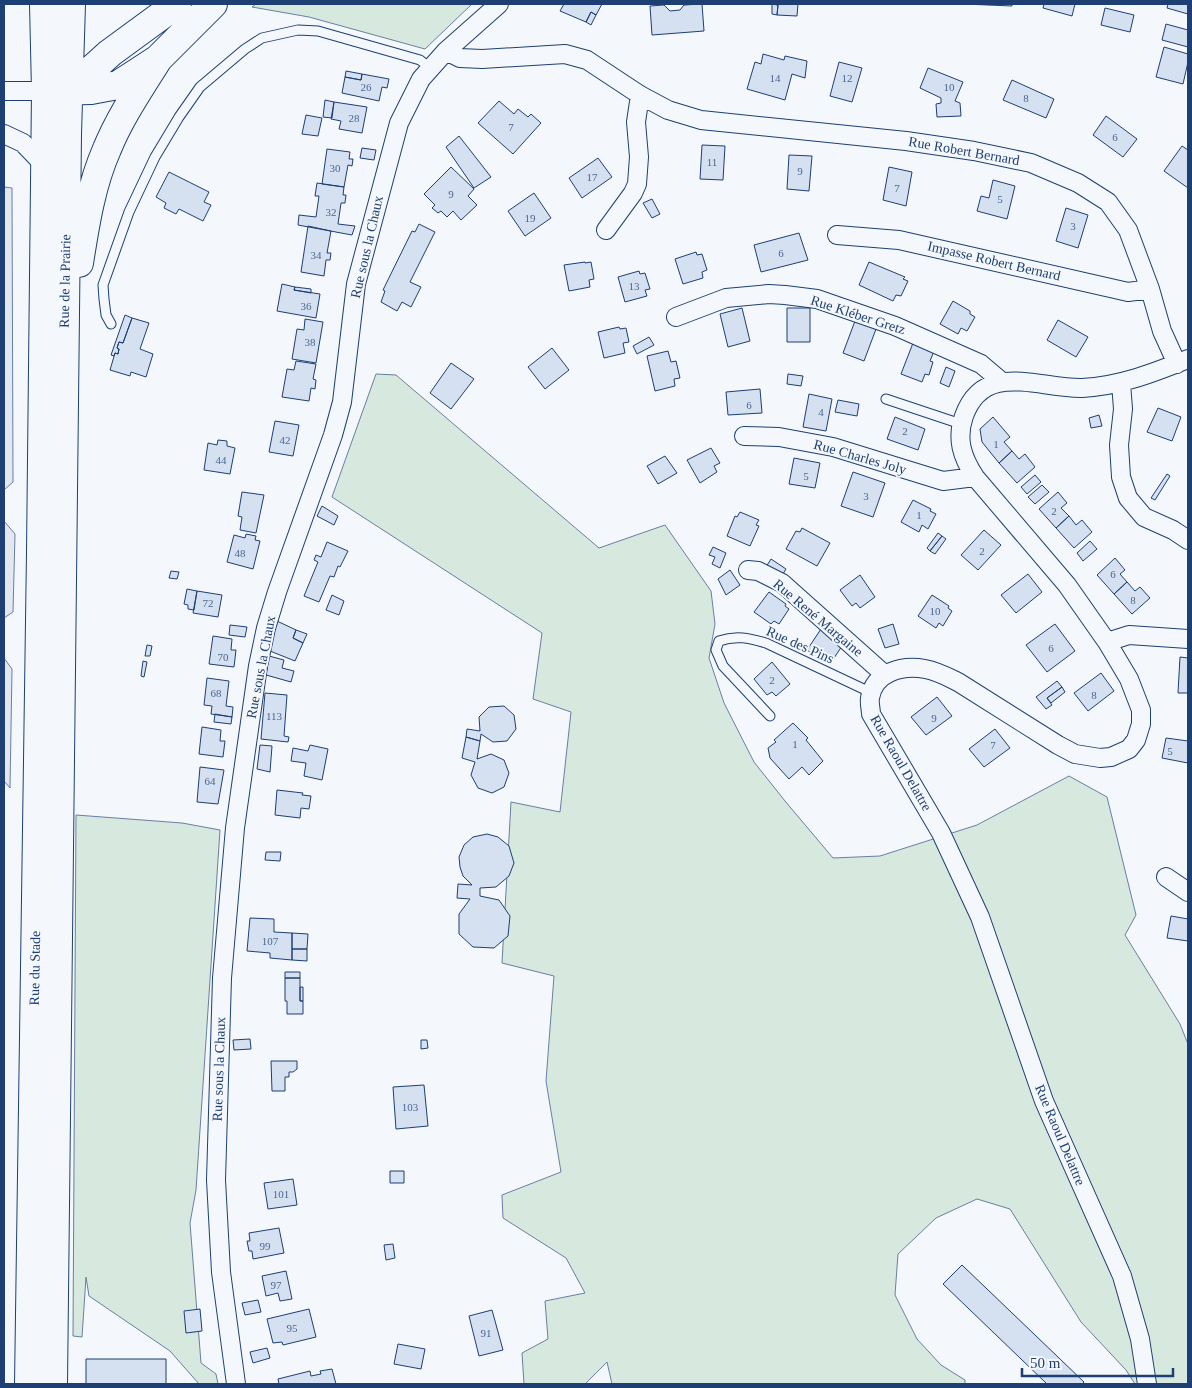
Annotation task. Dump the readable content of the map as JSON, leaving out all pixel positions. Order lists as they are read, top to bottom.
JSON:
{
  "streets": {
    "main road": ["Rue de la Prairie", "Rue du Stade"],
    "street": [
      "Rue Robert Bernard",
      "Rue sous la Chaux",
      "Impasse Robert Bernard",
      "Rue Kléber Gretz",
      "Rue Charles Joly",
      "Rue René Margaine",
      "Rue Raoul Delattre"
    ],
    "lane": ["Rue des Pins"]
  },
  "crossings": [
    ["Rue Robert Bernard", "Rue sous la Chaux"],
    ["Rue Robert Bernard", "Impasse Robert Bernard"],
    ["Rue de la Prairie", "Rue du Stade"],
    ["Rue des Pins", "Rue Raoul Delattre"]
  ],
  "house_numbers": [
    "14",
    "12",
    "26",
    "10",
    "8",
    "28",
    "7",
    "6",
    "11",
    "30",
    "9",
    "17",
    "7",
    "9",
    "5",
    "32",
    "19",
    "3",
    "6",
    "34",
    "13",
    "36",
    "38",
    "6",
    "4",
    "2",
    "42",
    "1",
    "44",
    "5",
    "3",
    "2",
    "1",
    "2",
    "48",
    "6",
    "8",
    "72",
    "10",
    "6",
    "70",
    "2",
    "68",
    "8",
    "113",
    "9",
    "1",
    "7",
    "5",
    "64",
    "107",
    "103",
    "101",
    "99",
    "97",
    "95",
    "91"
  ],
  "scale_bar": "50 m"
}
